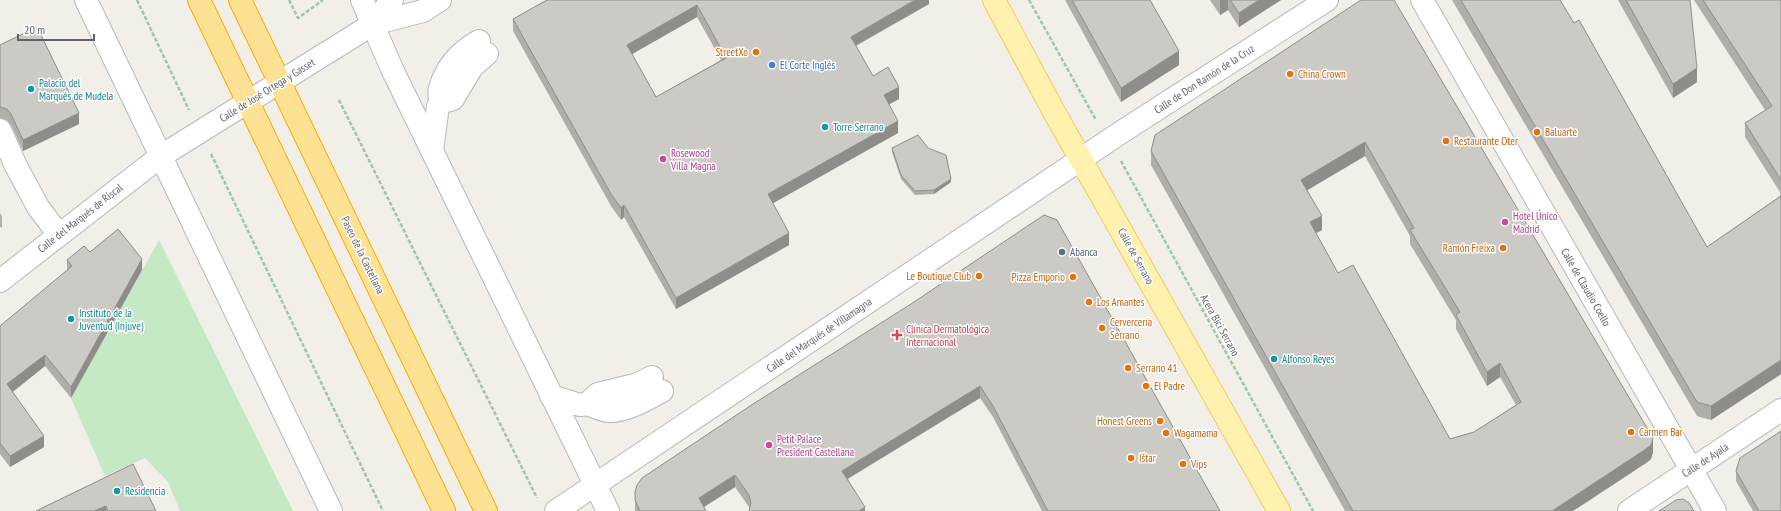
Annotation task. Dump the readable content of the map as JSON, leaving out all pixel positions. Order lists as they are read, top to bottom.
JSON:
{
  "streets": {
    "highway": ["Paseo de la Castellana"],
    "main road": ["Calle de Serrano"],
    "street": [
      "Calle de Don Ramón de la Cruz",
      "Calle de José Ortega y Gasset",
      "Calle del Marqués de Riscal",
      "Calle de Claudio Coello",
      "Calle del Marqués de Villamagna",
      "Calle de Ayala"
    ],
    "path": ["Acera Bici Serrano"]
  },
  "crossings": [
    ["Calle de Don Ramón de la Cruz", "Calle de Serrano"],
    ["Calle de Don Ramón de la Cruz", "Calle del Marqués de Villamagna"],
    ["Calle de José Ortega y Gasset", "Calle del Marqués de Riscal"],
    ["Calle de José Ortega y Gasset", "Paseo de la Castellana"],
    ["Calle de Serrano", "Calle del Marqués de Villamagna"],
    ["Calle de Claudio Coello", "Calle de Ayala"]
  ],
  "places": {
    "other": [
      "StreetXo",
      "El Corte Inglés",
      "China Crown",
      "Palacio del Marqués de Mudela",
      "Torre Serrano",
      "Baluarte",
      "Restaurante Oter",
      "Rosewood Villa Magna",
      "Hotel Único Madrid",
      "Ramón Freixa",
      "Abanca",
      "Le Boutique Club",
      "Pizza Emporio",
      "Los Amantes",
      "Instituto de la Juventud (Injuve)",
      "Cervercería Serrano",
      "Alfonso Reyes",
      "Serrano 41",
      "El Padre",
      "Honest Greens",
      "Carmen Bar",
      "Wagamama",
      "Petit Palace President Castellana",
      "Ištar",
      "Vips",
      "Residencia"
    ],
    "health": ["Clínica Dermatológica Internacional"]
  },
  "scale_bar": "20 m"
}
